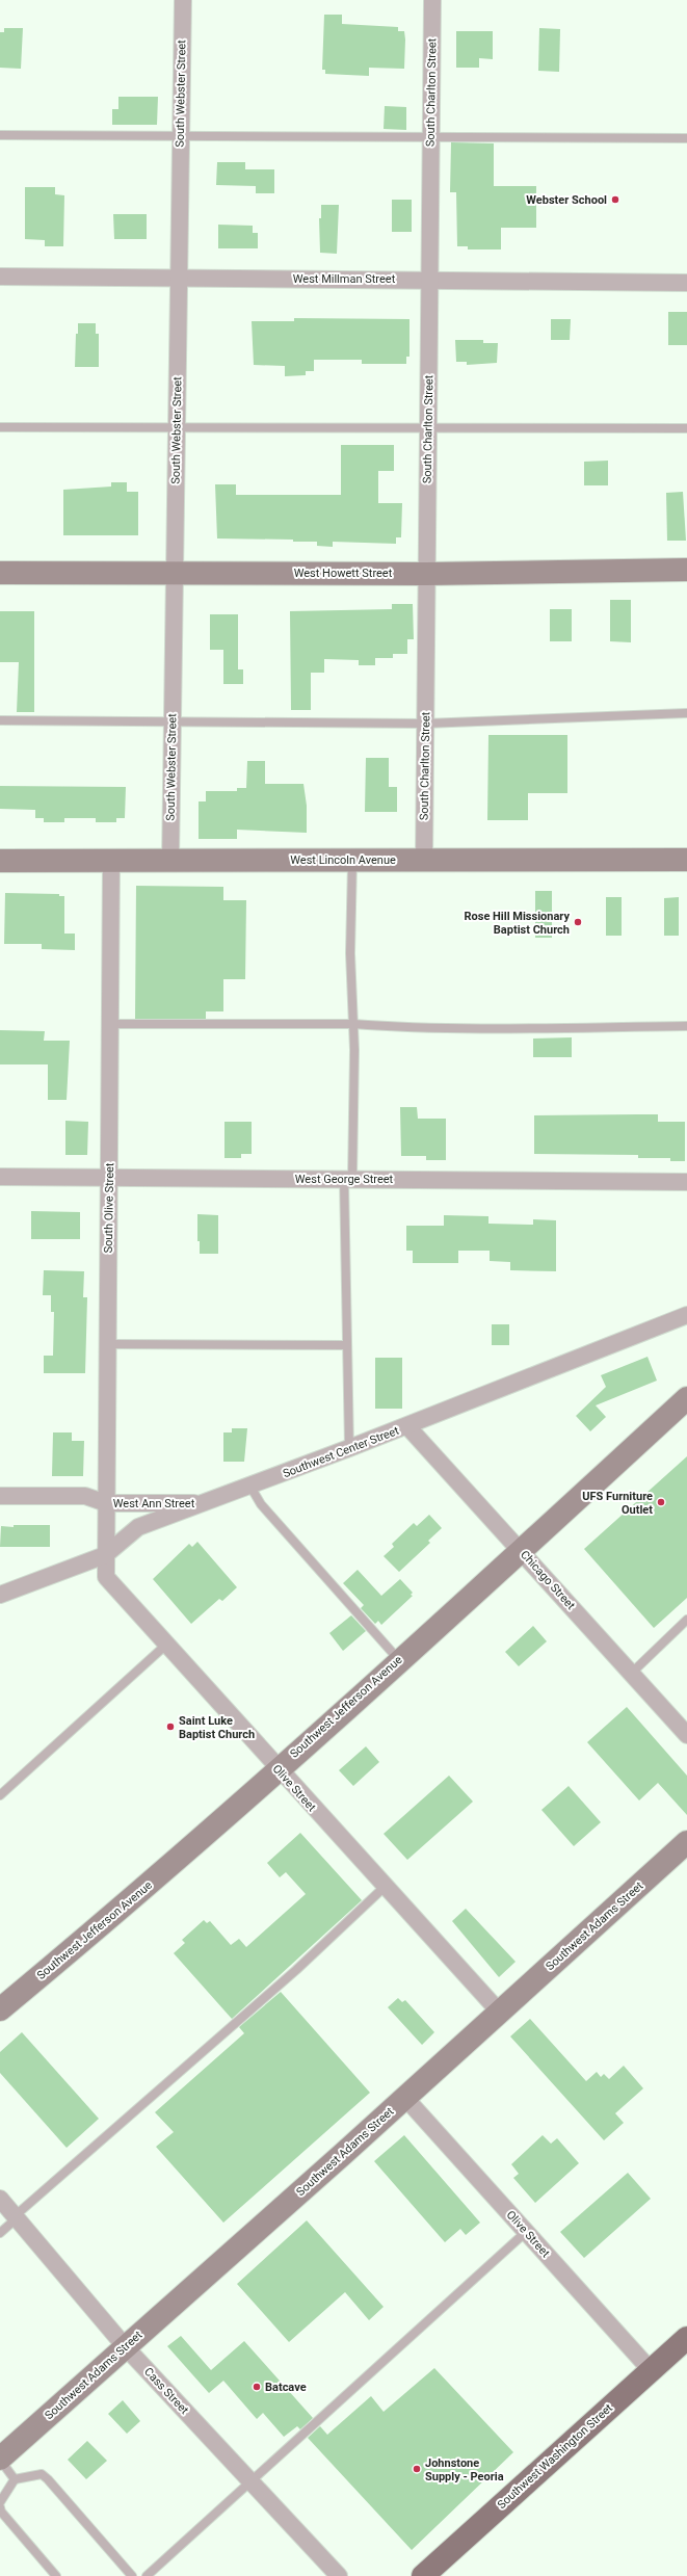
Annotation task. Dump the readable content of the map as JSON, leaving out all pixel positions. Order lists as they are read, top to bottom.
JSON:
{
  "streets": {
    "main road": [
      "West Howett Street",
      "West Lincoln Avenue",
      "Southwest Jefferson Avenue",
      "Southwest Adams Street",
      "Southwest Washington Street"
    ],
    "street": [
      "South Charlton Street",
      "South Webster Street",
      "West Millman Street",
      "West George Street",
      "South Olive Street",
      "Southwest Center Street",
      "West Ann Street",
      "Chicago Street",
      "Olive Street",
      "Cass Street"
    ]
  },
  "crossings": [
    ["South Charlton Street", "West Millman Street"],
    ["South Charlton Street", "West Howett Street"],
    ["South Charlton Street", "West Lincoln Avenue"],
    ["South Webster Street", "West Millman Street"],
    ["South Webster Street", "West Howett Street"],
    ["South Webster Street", "West Lincoln Avenue"],
    ["West Lincoln Avenue", "South Olive Street"],
    ["West George Street", "South Olive Street"],
    ["South Olive Street", "Southwest Center Street"],
    ["South Olive Street", "West Ann Street"],
    ["South Olive Street", "Olive Street"],
    ["Southwest Center Street", "West Ann Street"],
    ["Southwest Center Street", "Chicago Street"],
    ["Southwest Center Street", "Olive Street"],
    ["Chicago Street", "Southwest Jefferson Avenue"],
    ["Southwest Jefferson Avenue", "Olive Street"],
    ["Olive Street", "Southwest Adams Street"],
    ["Olive Street", "Southwest Washington Street"],
    ["Southwest Adams Street", "Cass Street"]
  ],
  "places": [
    "Webster School",
    "Rose Hill Missionary Baptist Church",
    "UFS Furniture Outlet",
    "Saint Luke Baptist Church",
    "Batcave",
    "Johnstone Supply - Peoria"
  ]
}
